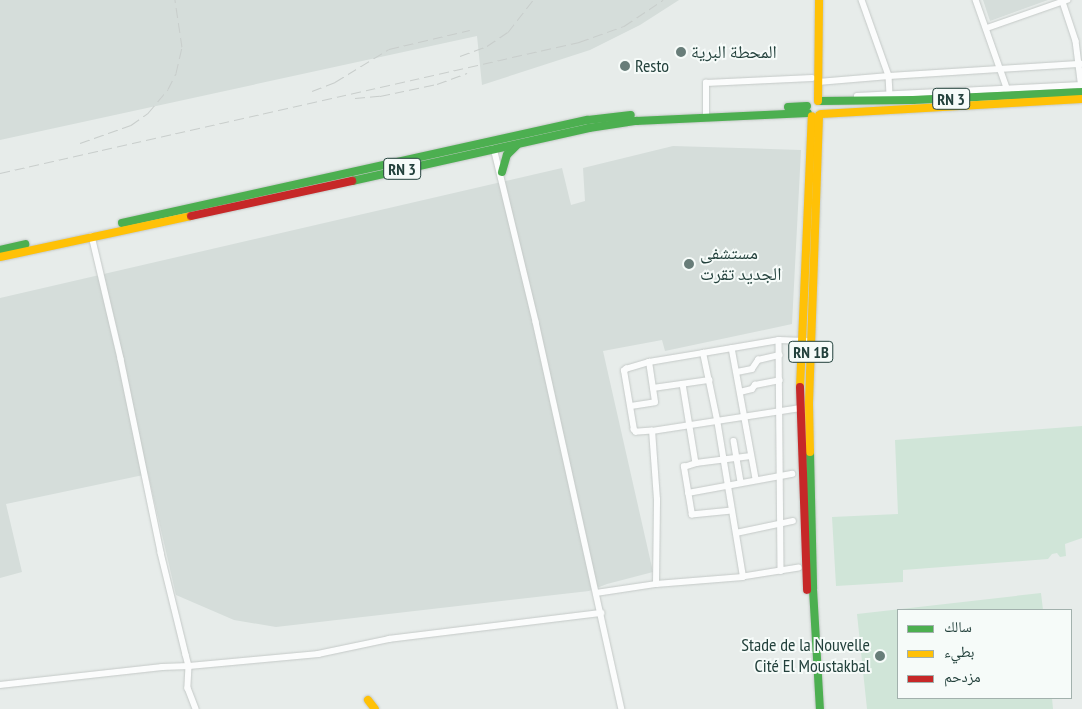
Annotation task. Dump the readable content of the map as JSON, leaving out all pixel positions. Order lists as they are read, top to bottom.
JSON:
{
  "streets": {
    "main road": ["RN 3", "RN 1B"]
  },
  "crossings": [
    ["RN 3", "RN 1B"]
  ],
  "places": [
    "المحطة البرية",
    "Resto",
    "مستشفى الجديد تقرت",
    "Stade de la Nouvelle Cité El Moustakbal"
  ],
  "legend": ["سالك", "بطيء", "مزدحم"]
}
